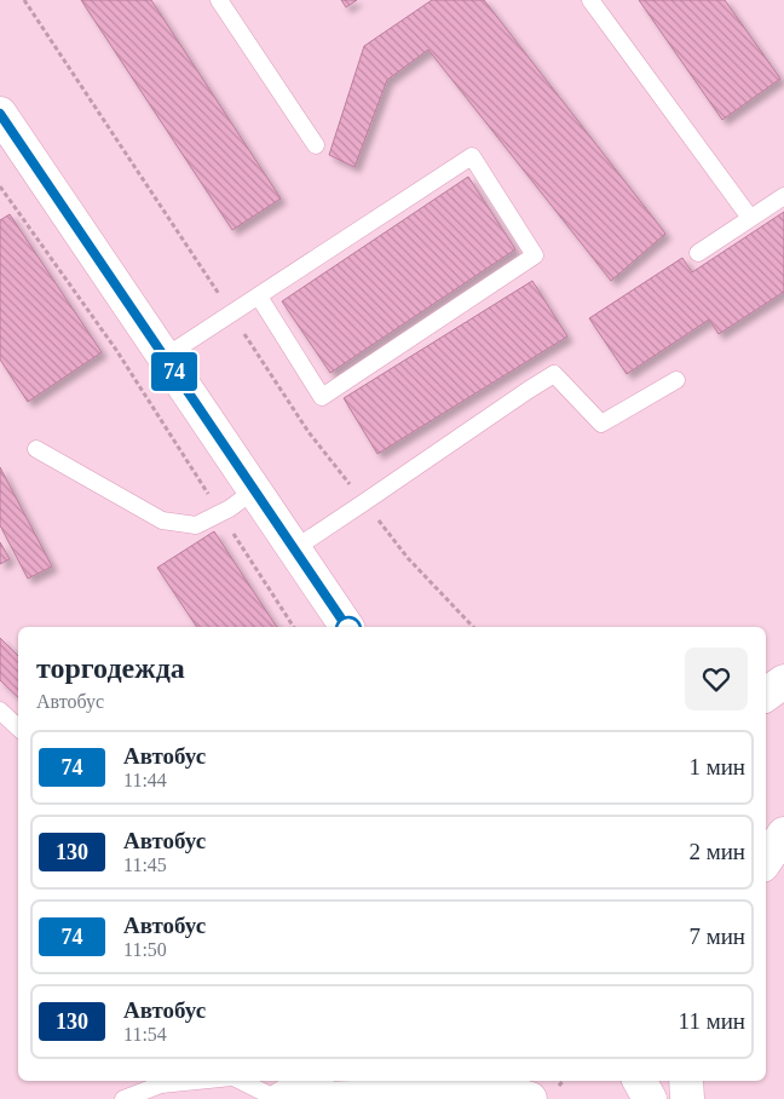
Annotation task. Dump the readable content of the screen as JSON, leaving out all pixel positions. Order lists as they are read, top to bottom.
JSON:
{
  "lines": ["bus line 74"],
  "page": {
    "on_map": "74",
    "heading": ["торгодежда", "Автобус"],
    "list": [
      {
        "mark": "74",
        "name": "Автобус",
        "note": "11:44",
        "value": "1 мин"
      },
      {
        "mark": "130",
        "name": "Автобус",
        "note": "11:45",
        "value": "2 мин"
      },
      {
        "mark": "74",
        "name": "Автобус",
        "note": "11:50",
        "value": "7 мин"
      },
      {
        "mark": "130",
        "name": "Автобус",
        "note": "11:54",
        "value": "11 мин"
      }
    ]
  }
}
